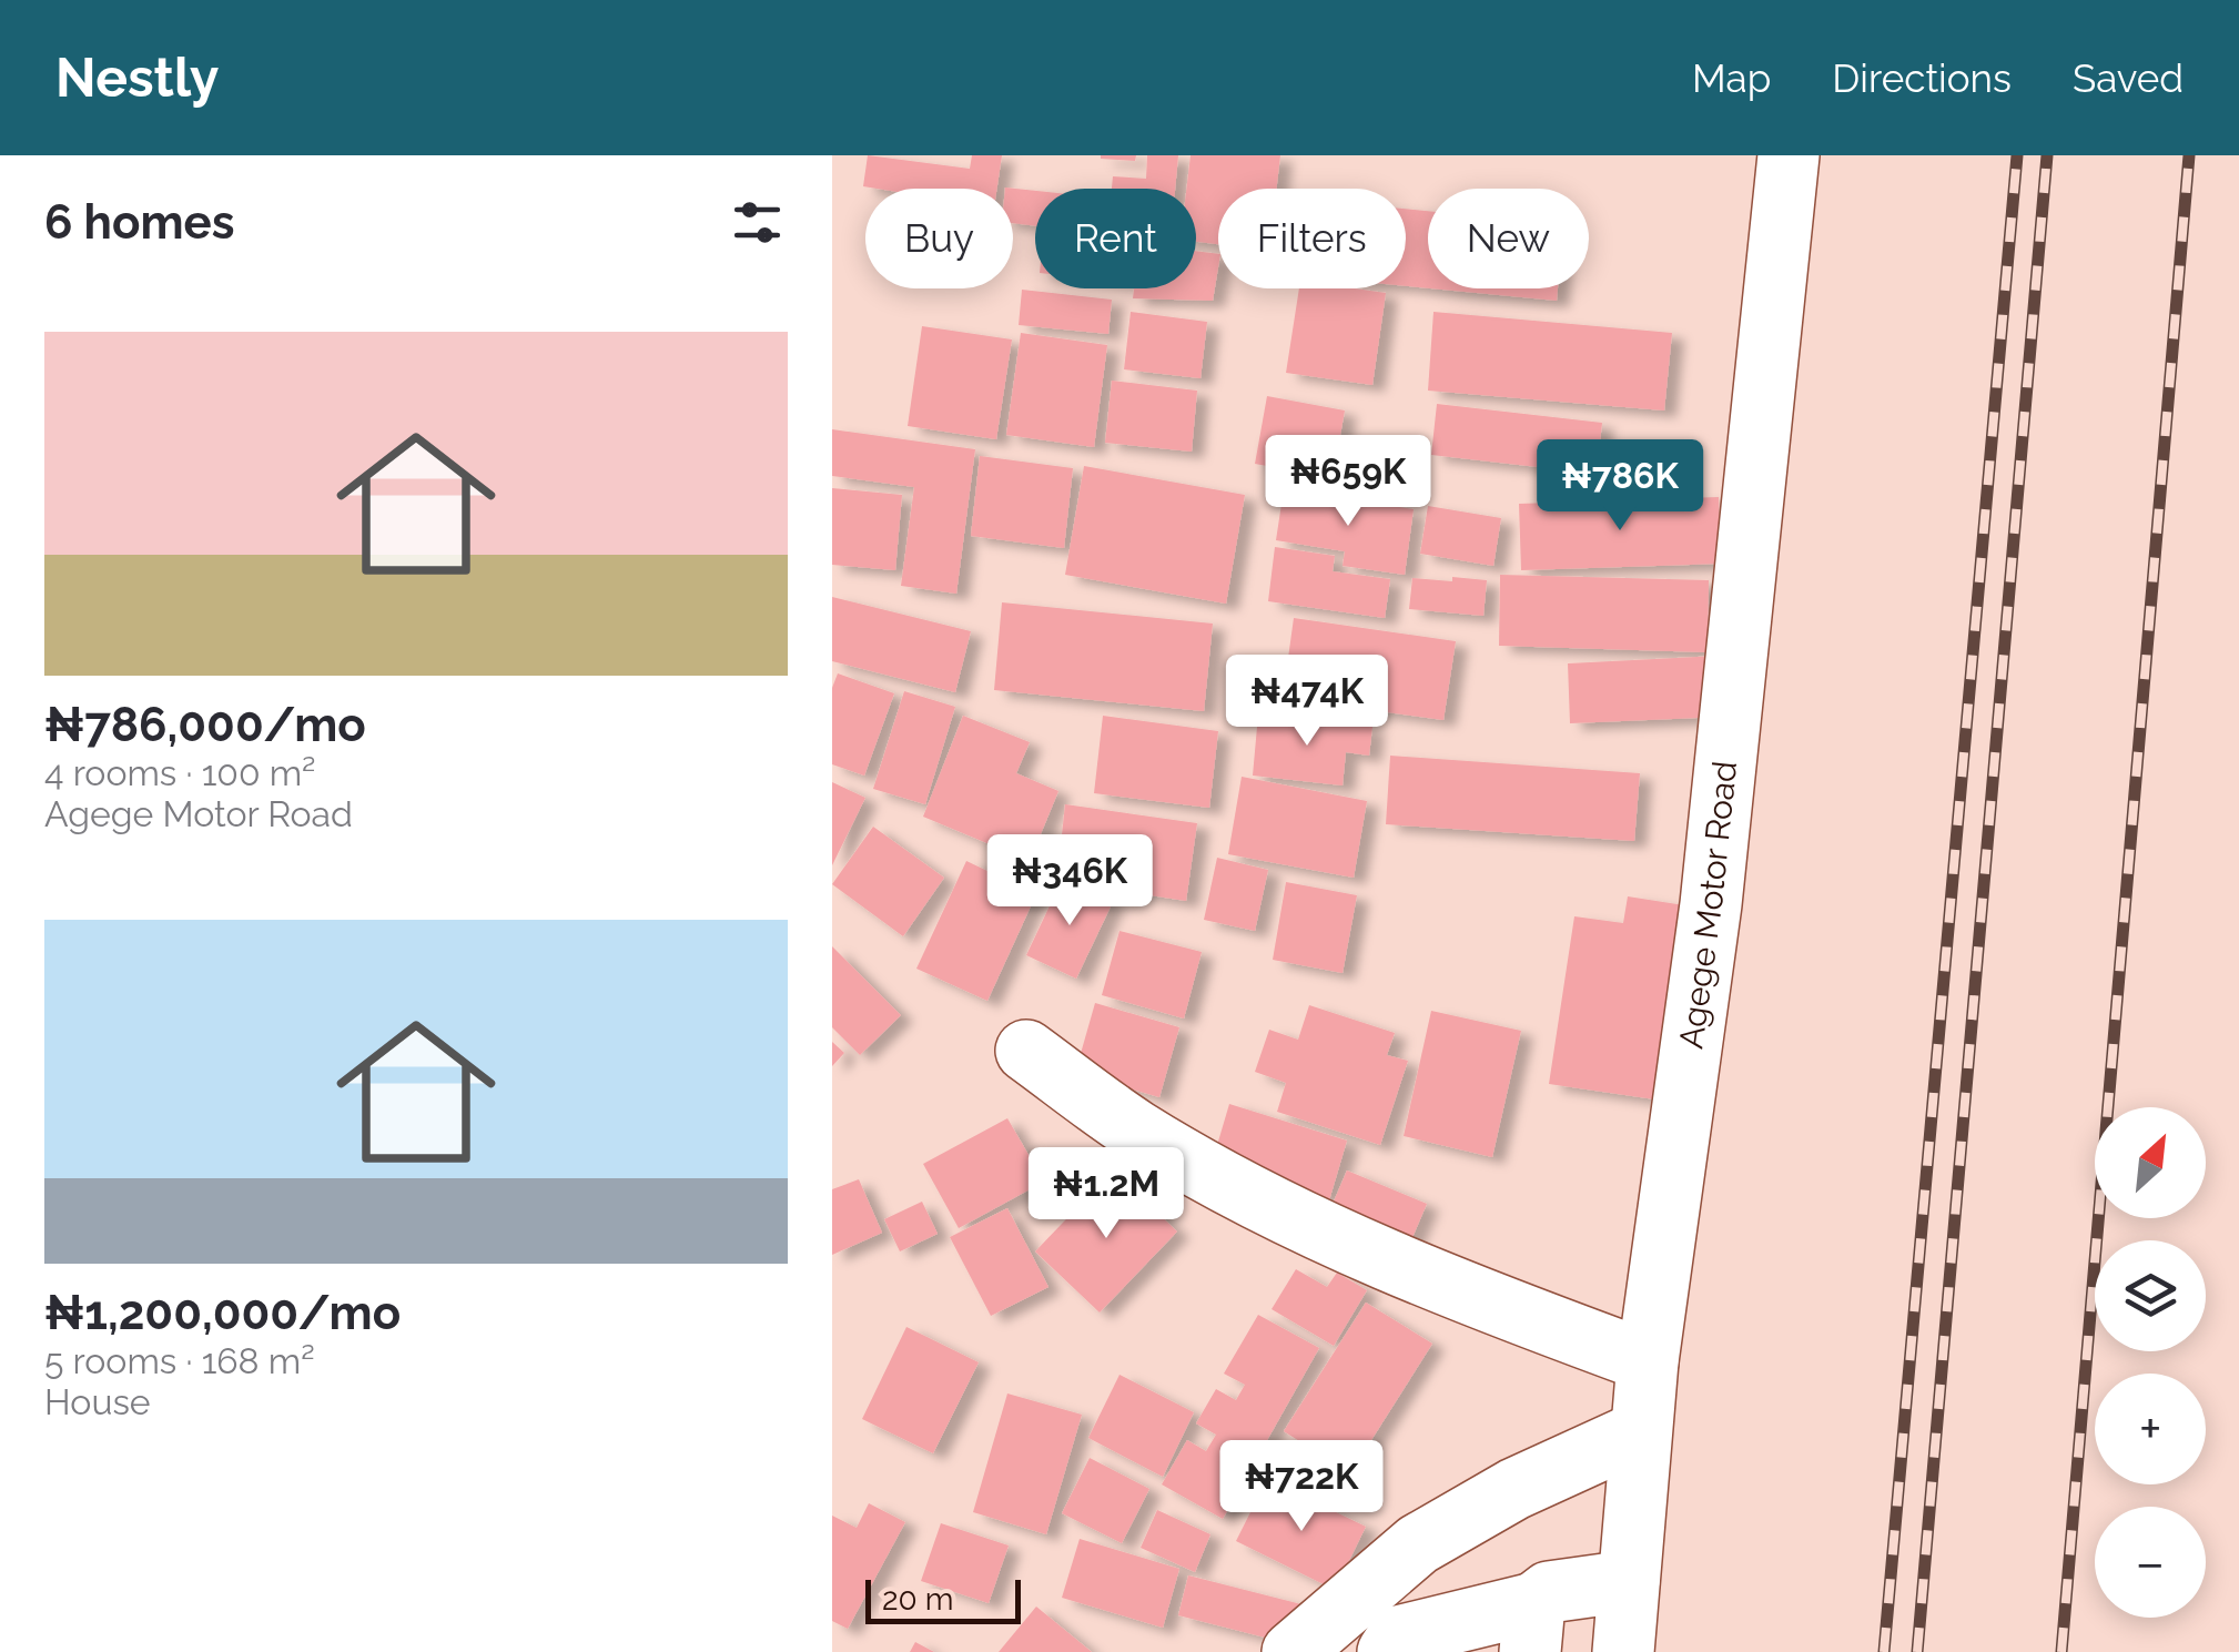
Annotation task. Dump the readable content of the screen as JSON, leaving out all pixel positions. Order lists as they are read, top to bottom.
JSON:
{
  "streets": {
    "main road": ["Agege Motor Road"]
  },
  "scale_bar": "20 m",
  "north": "top right",
  "page": {
    "header": "Nestly",
    "nav": ["Map", "Directions", "Saved"],
    "heading": "6 homes",
    "chip": [
      "Buy",
      "Rent",
      "Filters",
      "New"
    ],
    "list": [
      {
        "name": "₦786,000/mo",
        "note": "4 rooms · 100 m² · Agege Motor Road"
      },
      {
        "name": "₦1,200,000/mo",
        "note": "5 rooms · 168 m² · House"
      }
    ],
    "price": [
      "₦659K",
      "₦786K",
      "₦474K",
      "₦346K",
      "₦1.2M",
      "₦722K"
    ],
    "map_buttons": ["+", "−"],
    "scale": "20 m"
  }
}
